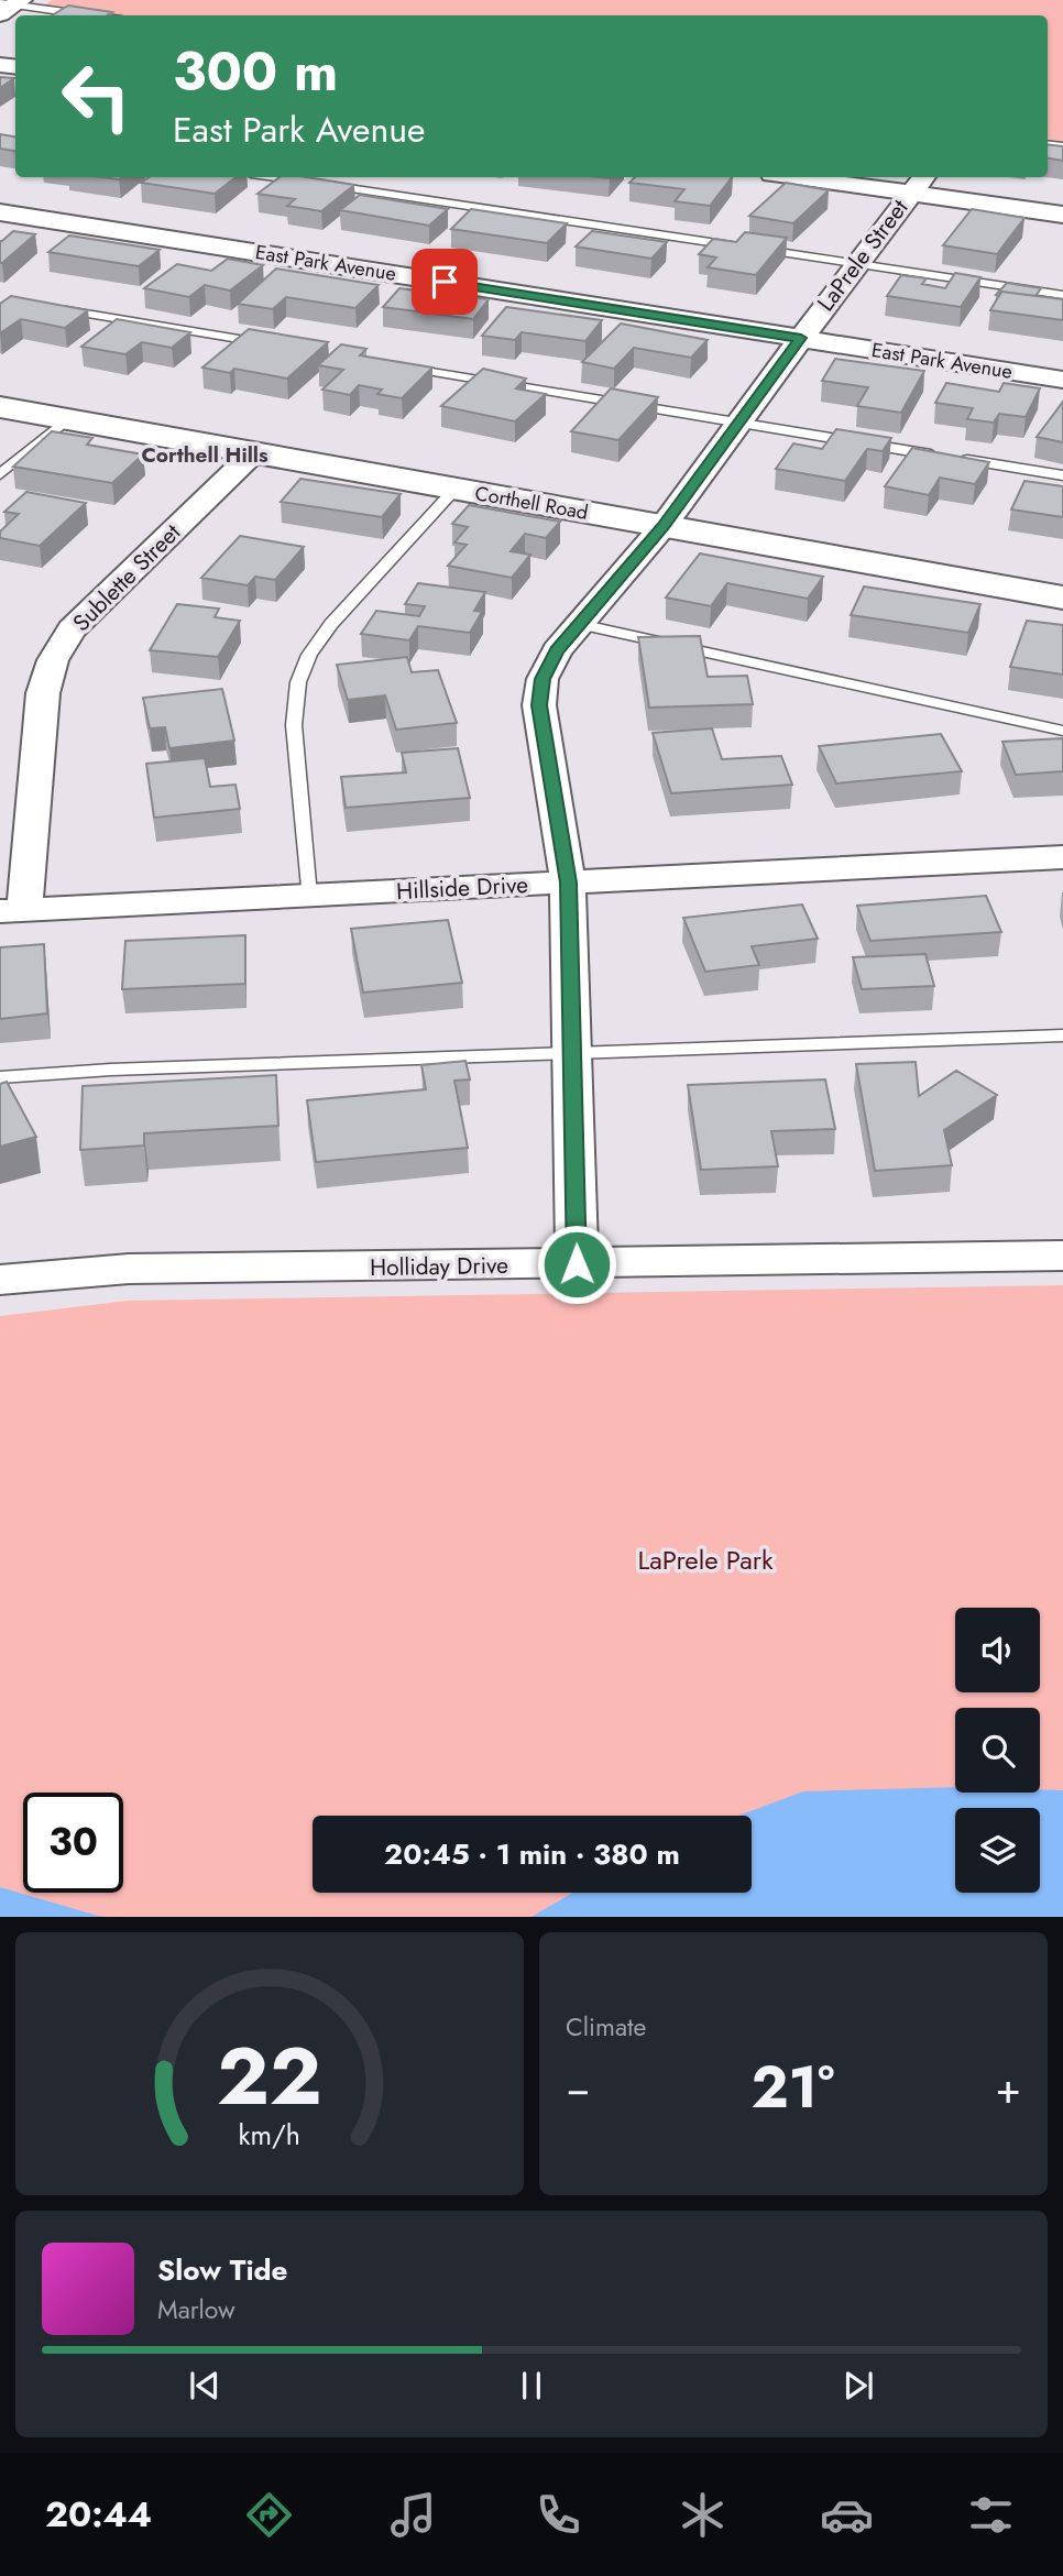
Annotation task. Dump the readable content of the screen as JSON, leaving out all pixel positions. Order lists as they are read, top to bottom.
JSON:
{
  "streets": {
    "street": [
      "LaPrele Street",
      "East Park Avenue",
      "Corthell Road",
      "Sublette Street",
      "Hillside Drive",
      "Holliday Drive"
    ]
  },
  "crossings": [
    ["LaPrele Street", "East Park Avenue"],
    ["LaPrele Street", "Corthell Road"],
    ["LaPrele Street", "Hillside Drive"],
    ["LaPrele Street", "Holliday Drive"],
    ["Corthell Road", "Sublette Street"],
    ["Sublette Street", "Hillside Drive"]
  ],
  "districts": ["Corthell Hills"],
  "parks": ["LaPrele Park"],
  "page": {
    "turn": ["300 m", "East Park Avenue"],
    "limit": "30",
    "trip": "20:45 · 1 min · 380 m",
    "tile": "Climate",
    "heat": ["−", "21°", "+"],
    "song": ["Slow Tide", "Marlow"],
    "tabs": "20:44",
    "gauge": ["22", "km/h"]
  }
}
